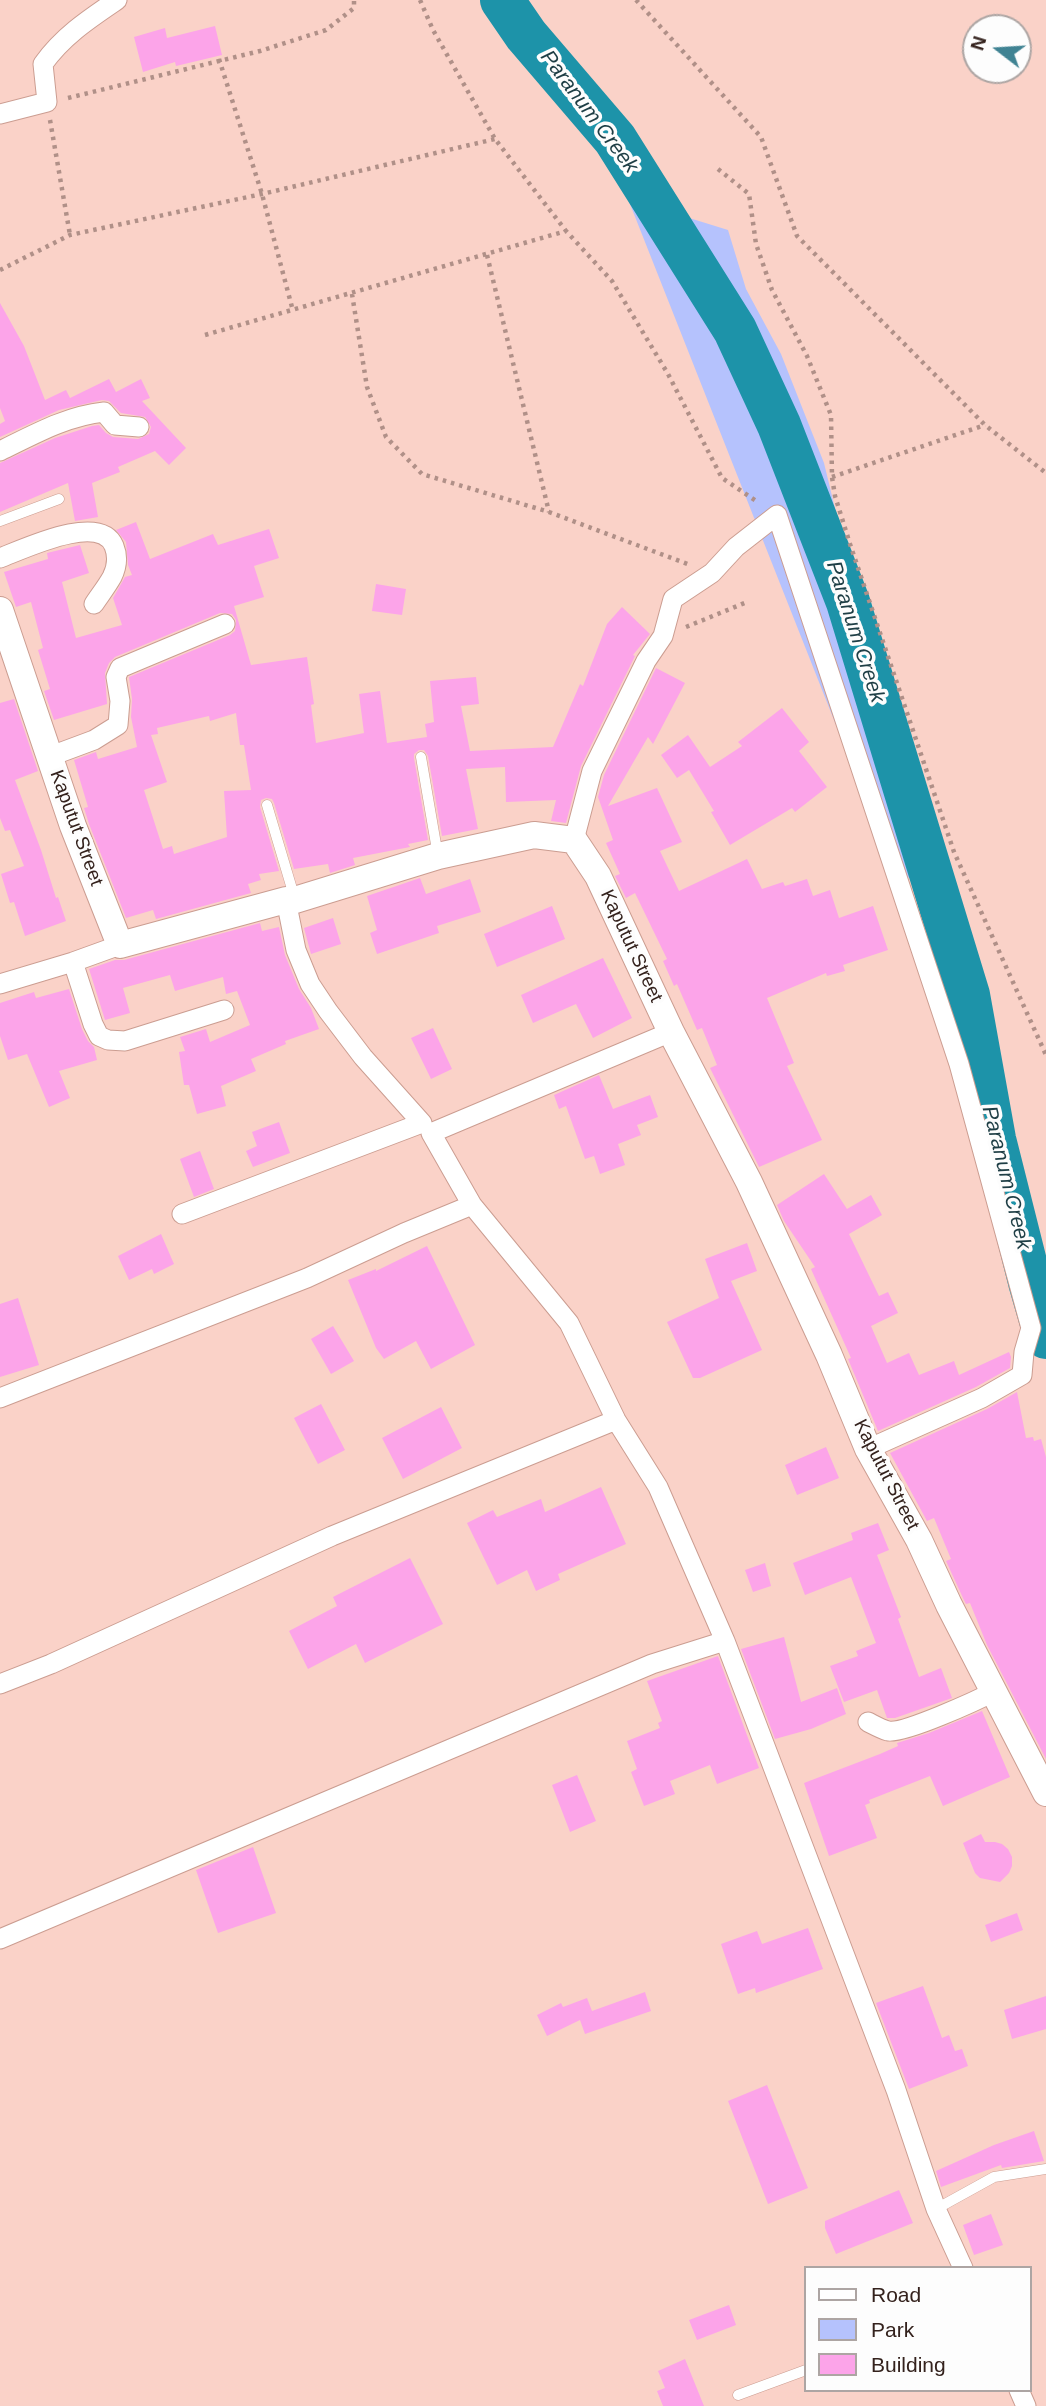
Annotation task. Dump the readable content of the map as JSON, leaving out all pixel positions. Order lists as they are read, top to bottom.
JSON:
{
  "streets": {
    "street": ["Kaputut Street"]
  },
  "water": ["Paranum Creek"],
  "legend": ["Road", "Park", "Building"],
  "north": "left"
}
